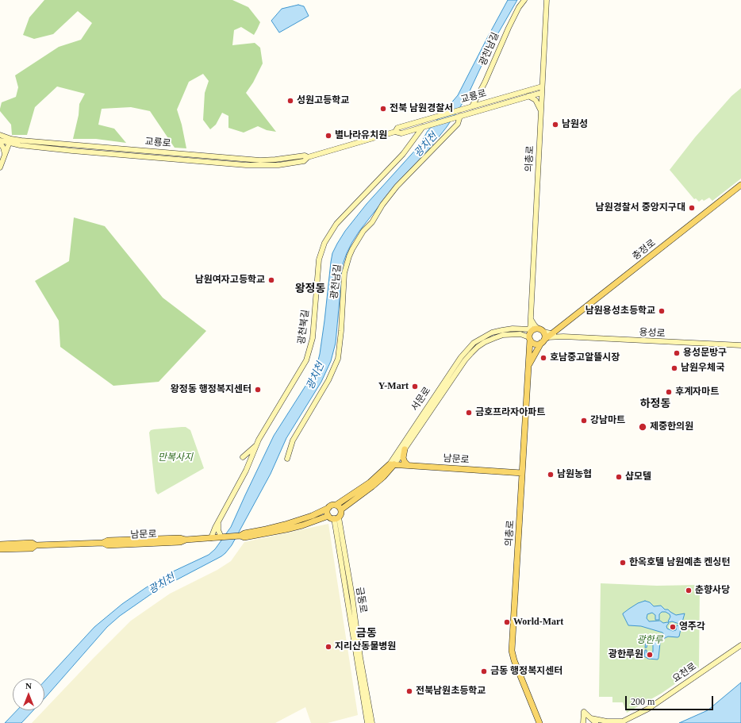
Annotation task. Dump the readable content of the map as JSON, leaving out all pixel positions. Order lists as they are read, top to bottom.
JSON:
{
  "streets": {
    "main road": [
      "의총로",
      "충정로",
      "서문로",
      "남문로",
      "금동로"
    ],
    "street": [
      "광천남길",
      "교룡로",
      "광천북길",
      "용성로",
      "요천로"
    ]
  },
  "crossings": [
    ["광천남길", "교룡로"],
    ["교룡로", "의총로"],
    ["교룡로", "광천북길"],
    ["의총로", "서문로"],
    ["의총로", "남문로"],
    ["충정로", "용성로"],
    ["광천북길", "남문로"],
    ["서문로", "남문로"],
    ["서문로", "금동로"]
  ],
  "districts": ["왕정동", "하정동", "금동"],
  "water": ["광치천"],
  "parks": ["만복사지", "광한루"],
  "places": [
    "성원고등학교",
    "전북 남원경찰서",
    "남원성",
    "별나라유치원",
    "남원경찰서 중앙지구대",
    "남원여자고등학교",
    "남원용성초등학교",
    "용성문방구",
    "호남중고알뜰시장",
    "남원우체국",
    "Y-Mart",
    "왕정동 행정복지센터",
    "후계자마트",
    "금호프라자아파트",
    "강남마트",
    "제중한의원",
    "남원농협",
    "샵모텔",
    "한옥호텔 남원예촌 켄싱턴",
    "춘향사당",
    "World-Mart",
    "영주각",
    "지리산동물병원",
    "광한루원",
    "금동 행정복지센터",
    "전북남원초등학교"
  ],
  "scale_bar": "200 m",
  "north": "top"
}
